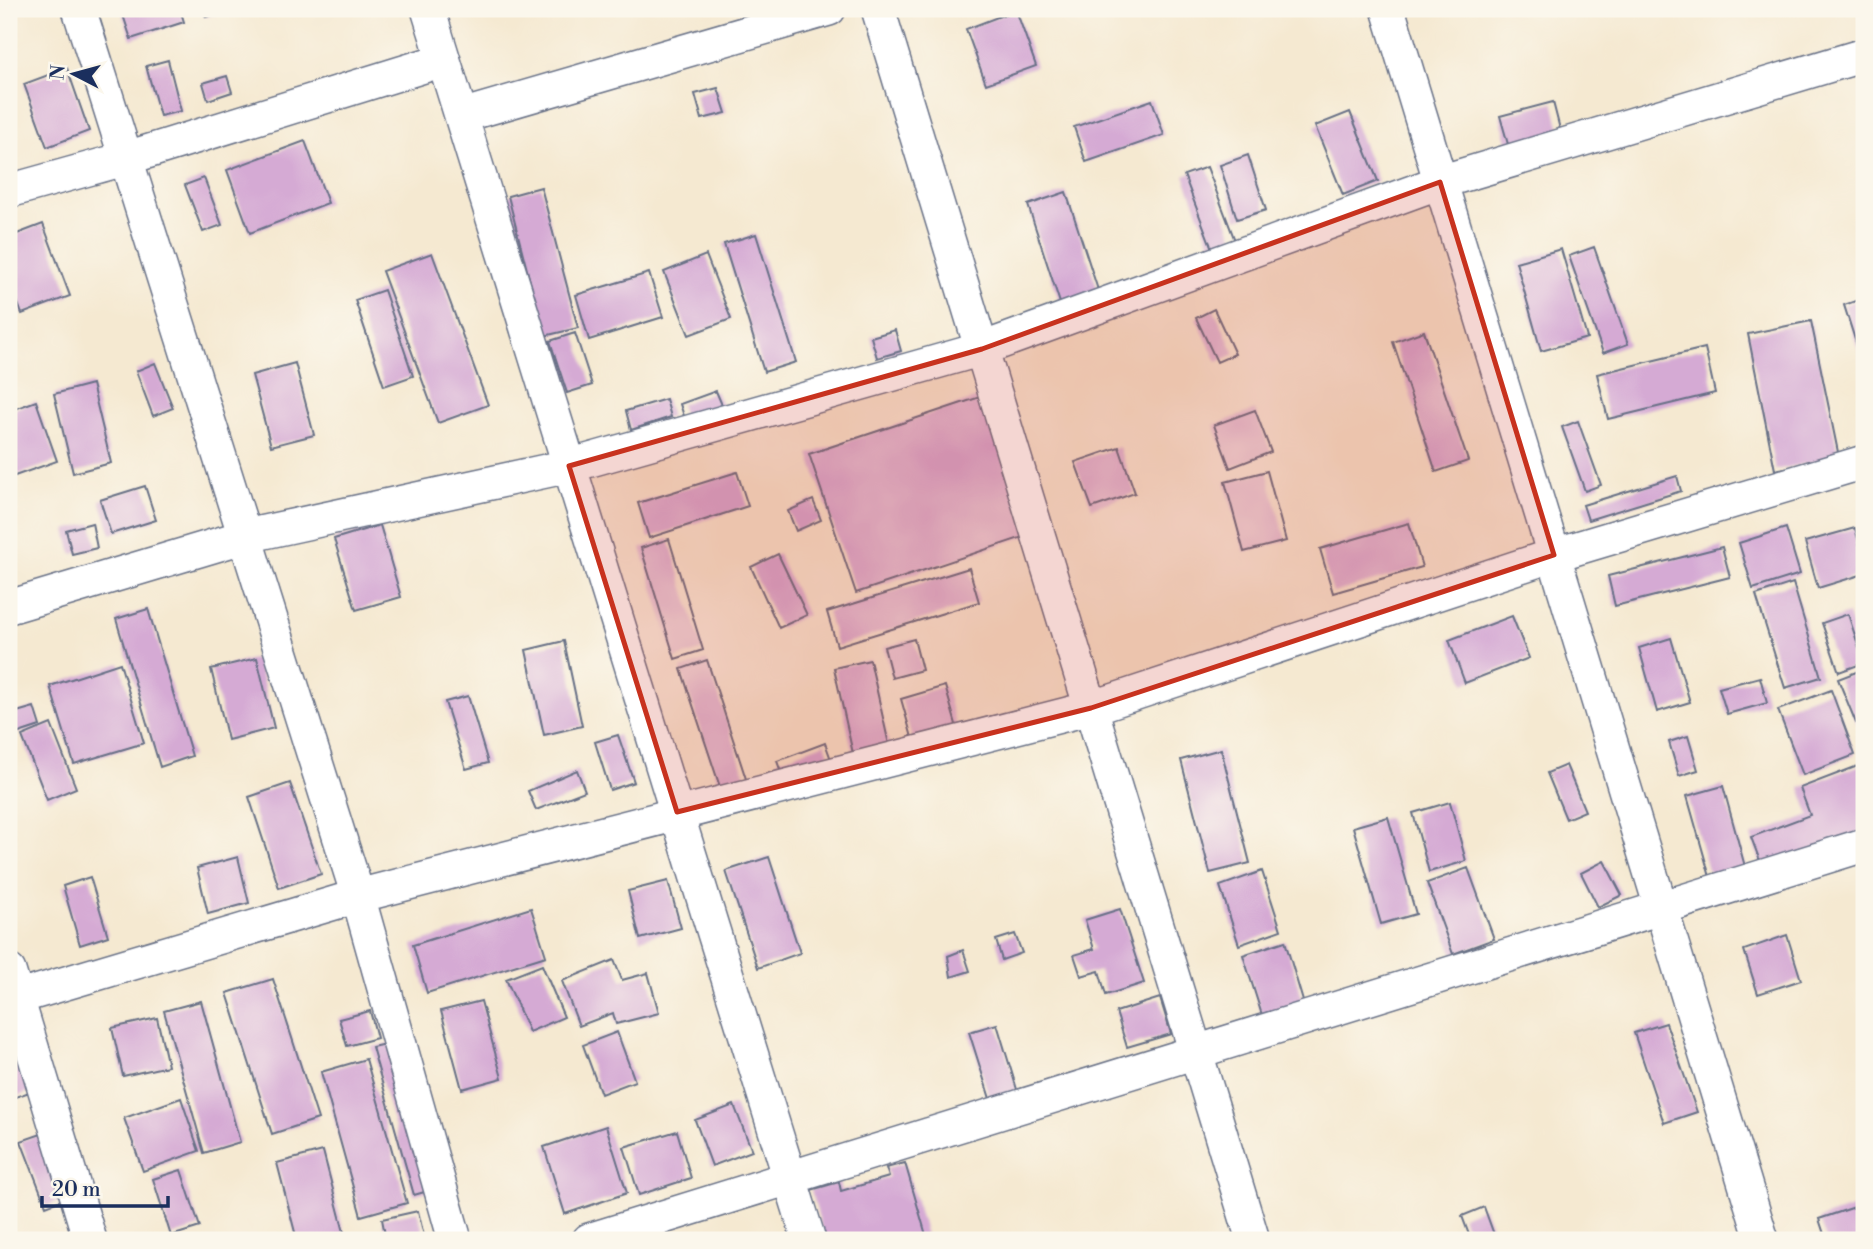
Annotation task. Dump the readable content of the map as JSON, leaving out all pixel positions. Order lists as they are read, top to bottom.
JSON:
{
  "scale_bar": "20 m",
  "north": "left"
}
